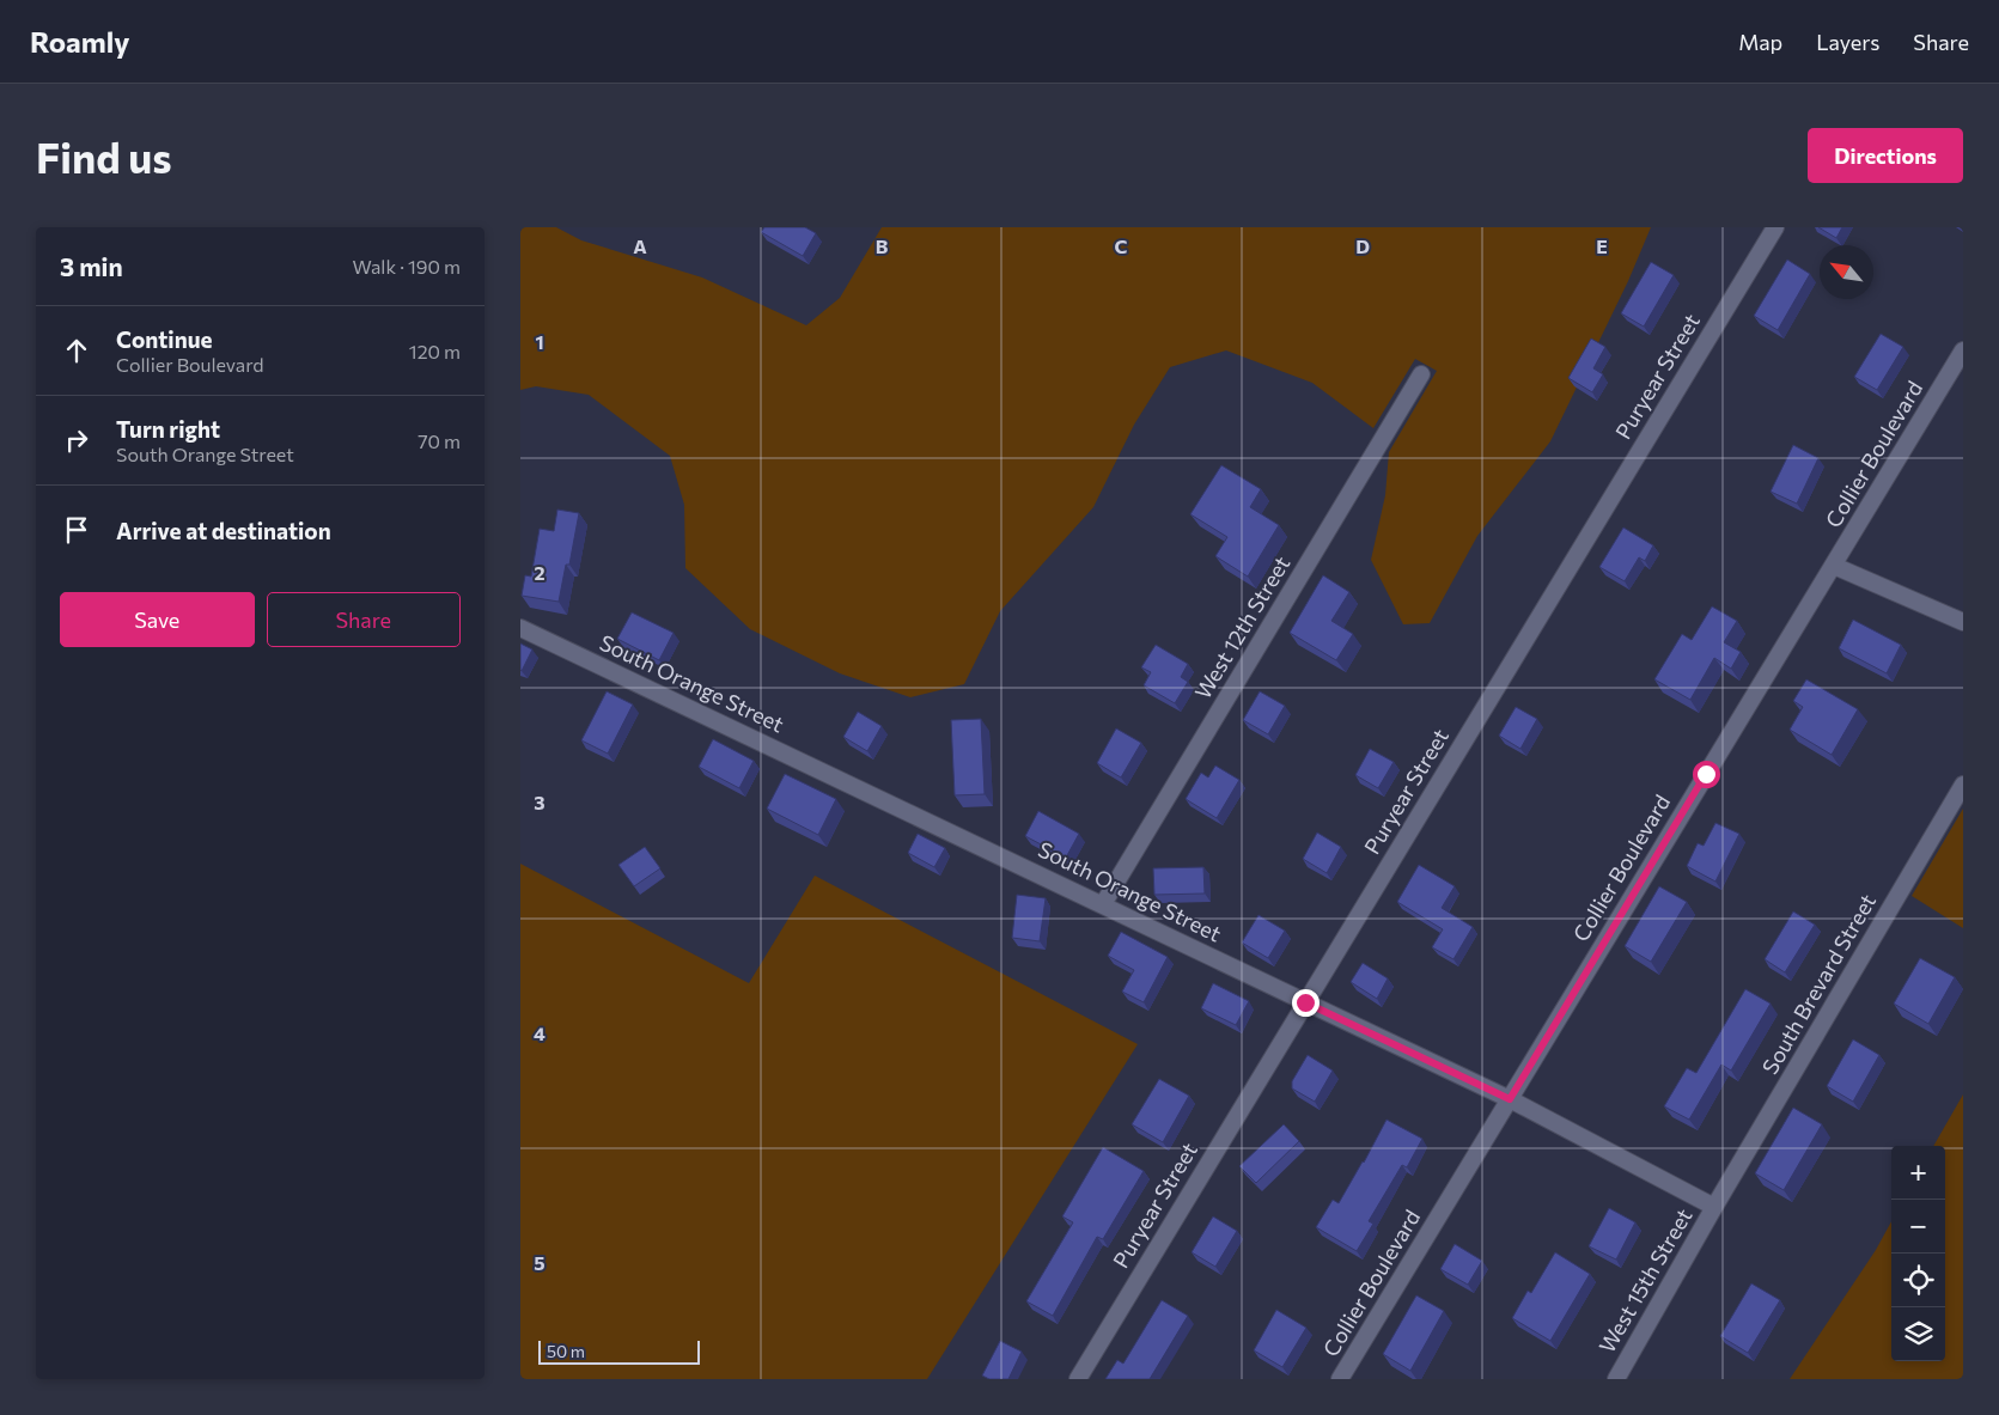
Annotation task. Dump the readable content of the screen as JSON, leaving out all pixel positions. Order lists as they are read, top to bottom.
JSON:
{
  "streets": {
    "street": [
      "Puryear Street",
      "Collier Boulevard",
      "West 12th Street",
      "South Orange Street",
      "South Brevard Street",
      "West 15th Street"
    ]
  },
  "crossings": [
    ["Puryear Street", "South Orange Street"],
    ["Collier Boulevard", "South Orange Street"],
    ["West 12th Street", "South Orange Street"],
    ["South Orange Street", "South Brevard Street"],
    ["South Orange Street", "West 15th Street"],
    ["South Brevard Street", "West 15th Street"]
  ],
  "scale_bar": "50 m",
  "north": "top left",
  "page": {
    "header": "Roamly",
    "nav": ["Map", "Layers", "Share"],
    "buttons": [
      "Directions",
      ["Save", "Share"]
    ],
    "title": "Find us",
    "heading": ["3 min", "Walk · 190 m"],
    "list": [
      ["Continue", "Collier Boulevard", "120 m"],
      ["Turn right", "South Orange Street", "70 m"],
      "Arrive at destination"
    ],
    "map_buttons": ["+", "−"],
    "scale": "50 m"
  },
  "grid": {
    "columns": [
      "A",
      "B",
      "C",
      "D",
      "E"
    ],
    "rows": [
      "1",
      "2",
      "3",
      "4",
      "5"
    ]
  }
}
